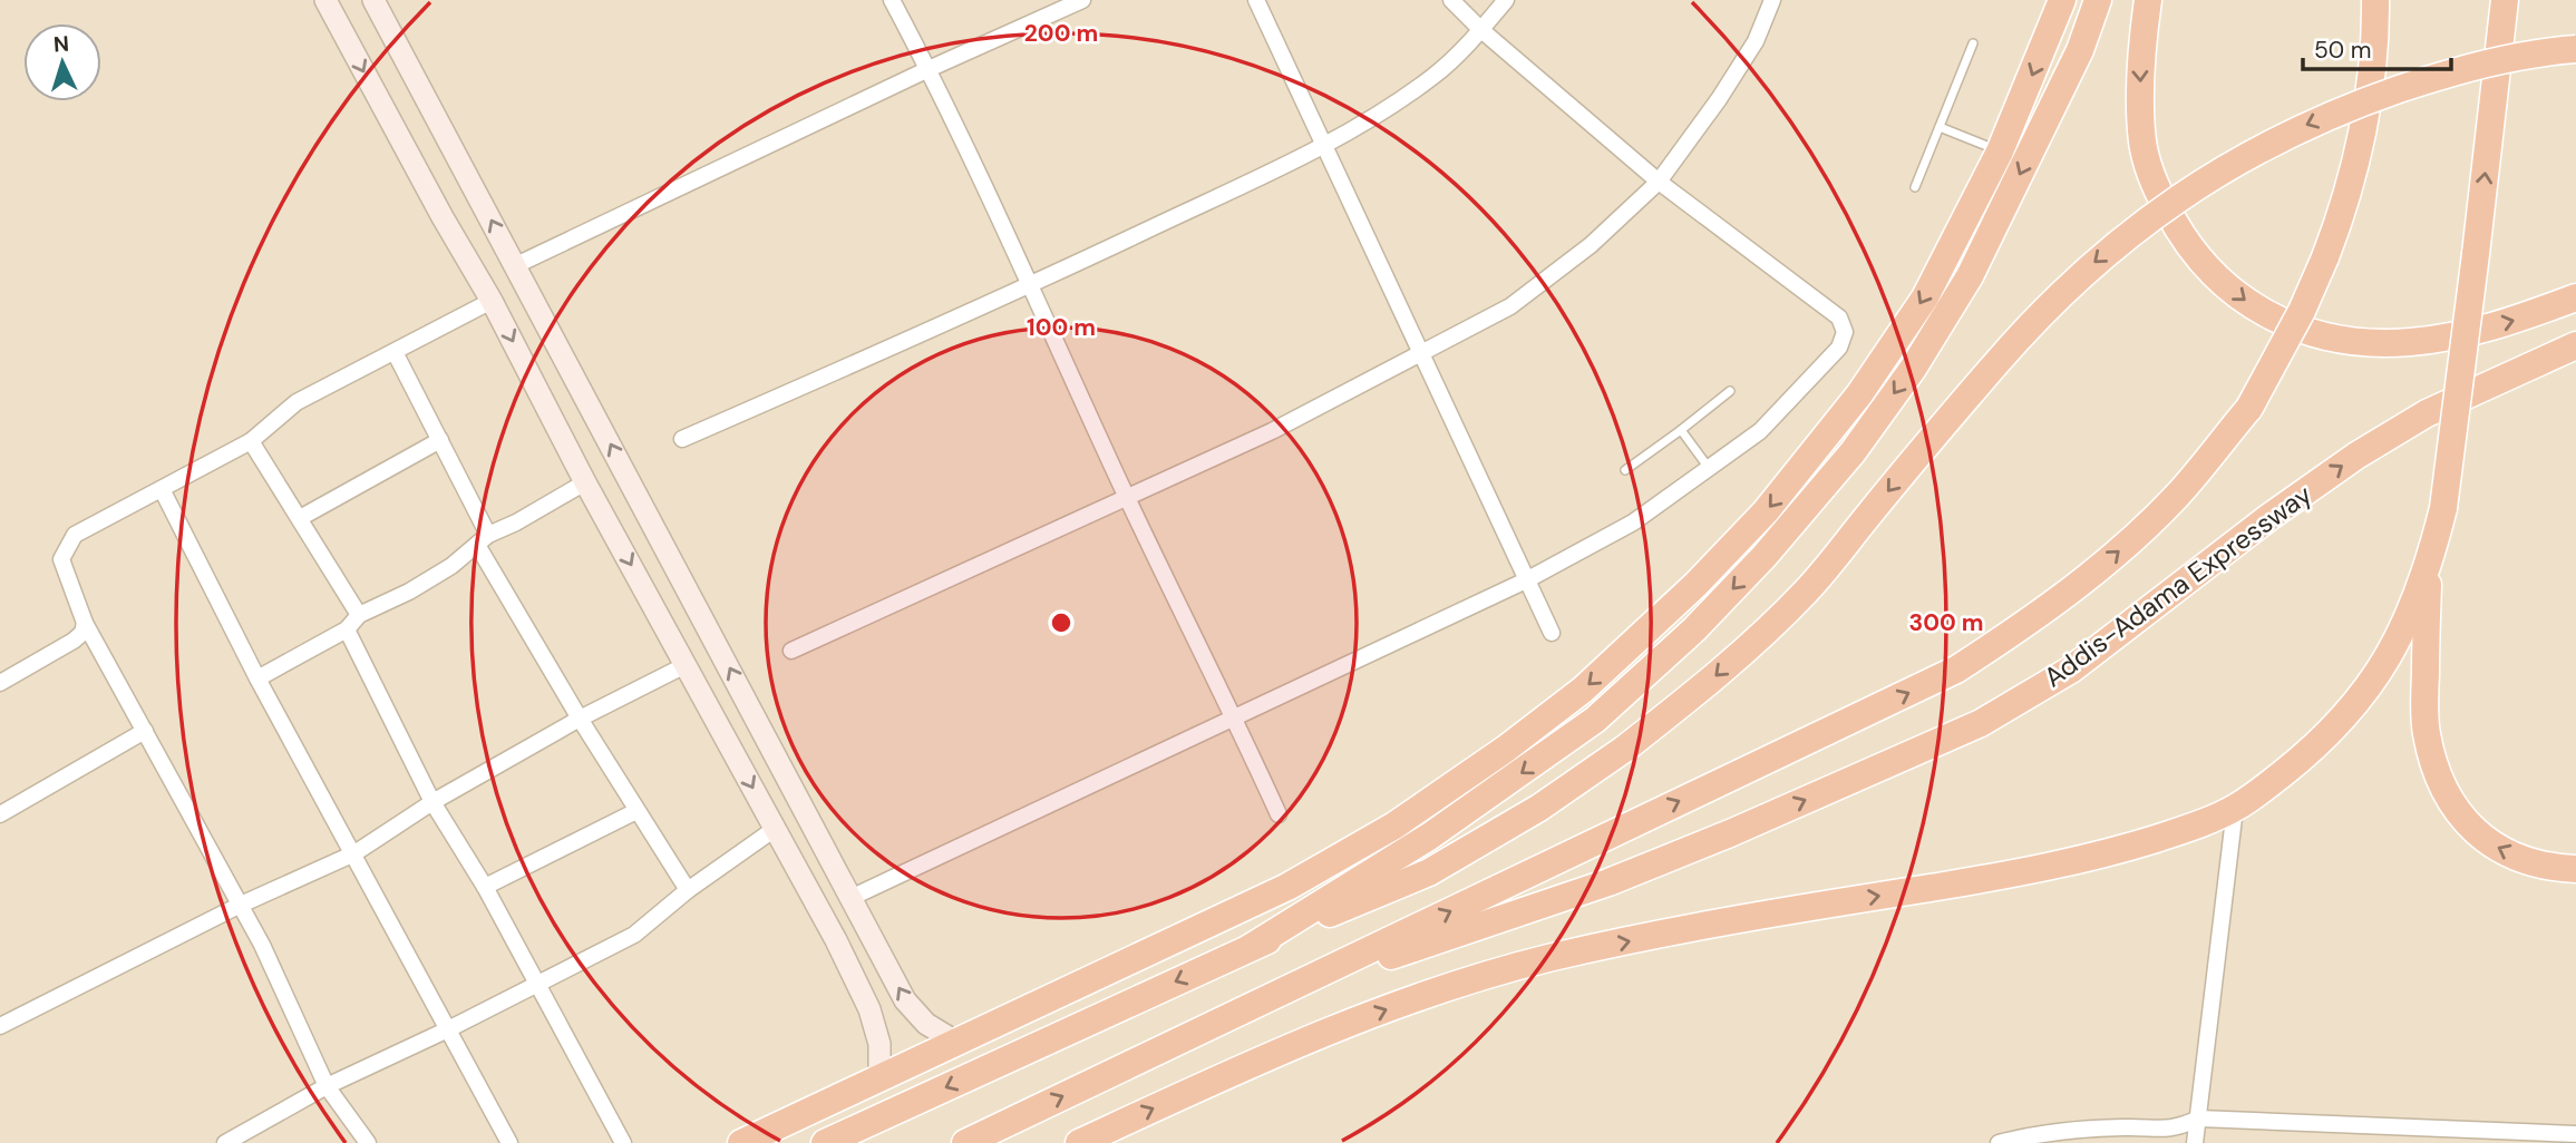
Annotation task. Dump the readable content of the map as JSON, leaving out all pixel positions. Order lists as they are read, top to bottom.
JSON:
{
  "streets": {
    "highway": ["Addis-Adama Expressway"]
  },
  "scale_bar": "50 m",
  "north": "top",
  "rings": ["200 m", "100 m", "300 m"]
}
